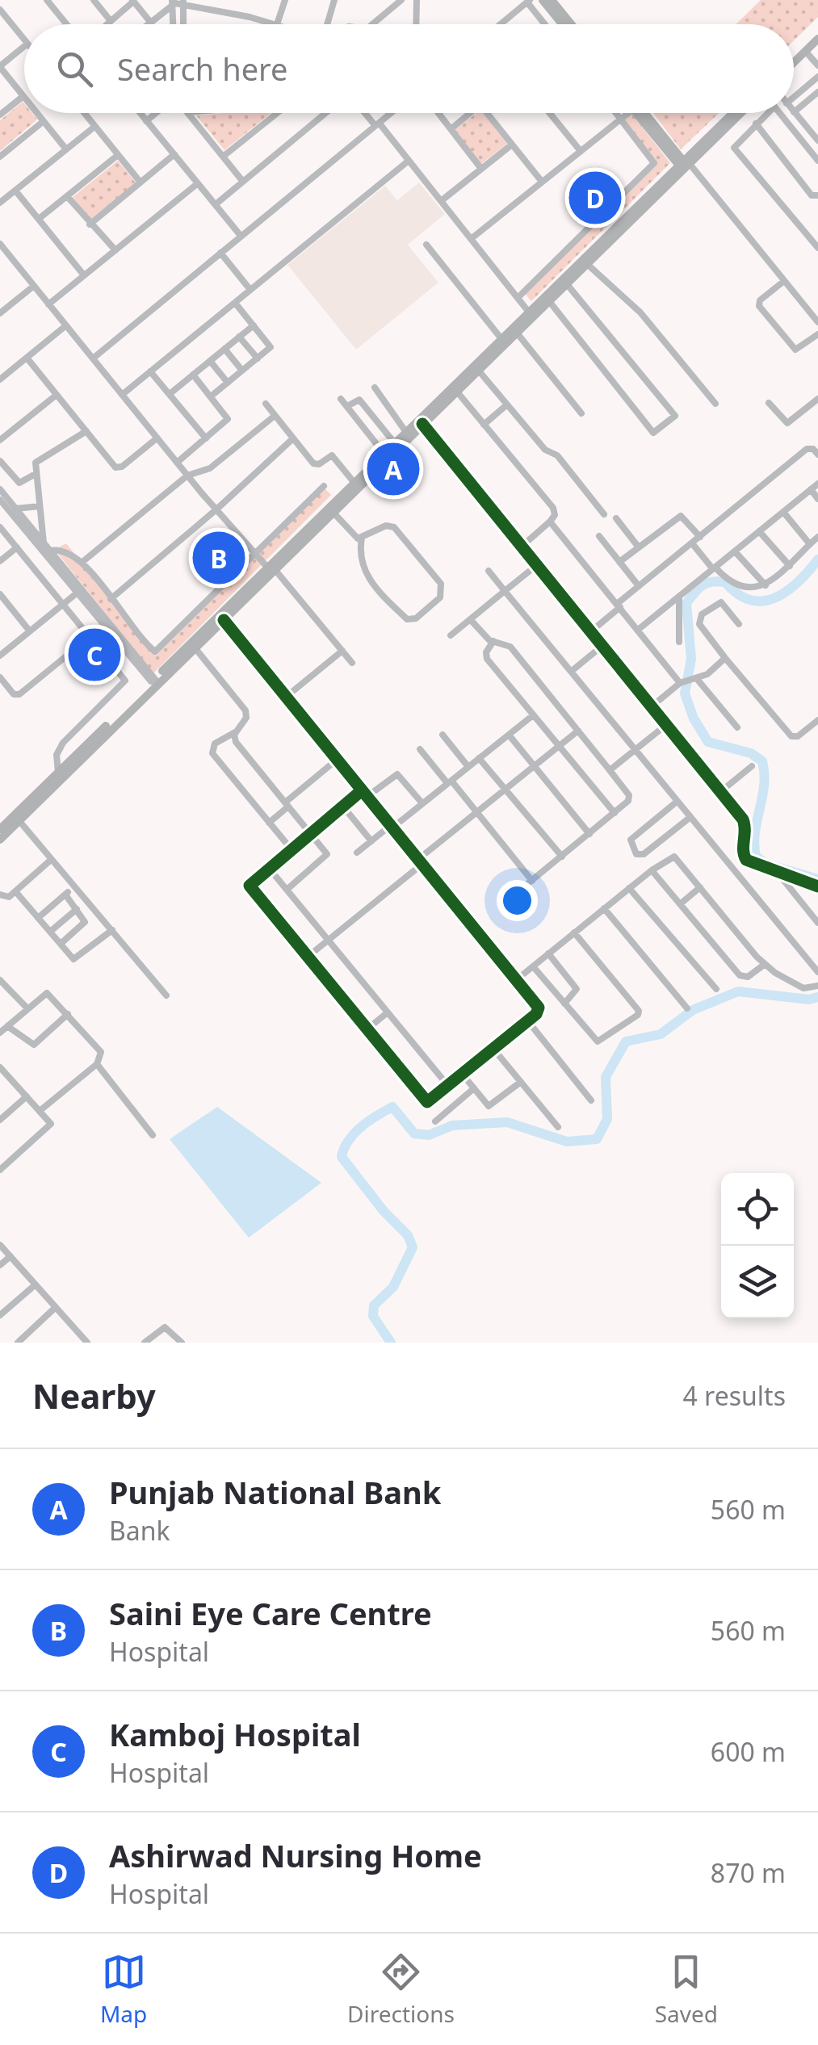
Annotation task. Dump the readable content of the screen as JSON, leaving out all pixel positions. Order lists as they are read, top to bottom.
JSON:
{
  "page": {
    "search": "Search here",
    "pins": [
      "D",
      "A",
      "B",
      "C"
    ],
    "heading": ["Nearby", "4 results"],
    "list": [
      {
        "mark": "A",
        "name": "Punjab National Bank",
        "note": "Bank",
        "value": "560 m"
      },
      {
        "mark": "B",
        "name": "Saini Eye Care Centre",
        "note": "Hospital",
        "value": "560 m"
      },
      {
        "mark": "C",
        "name": "Kamboj Hospital",
        "note": "Hospital",
        "value": "600 m"
      },
      {
        "mark": "D",
        "name": "Ashirwad Nursing Home",
        "note": "Hospital",
        "value": "870 m"
      }
    ],
    "nav": ["Map", "Directions", "Saved"]
  }
}
